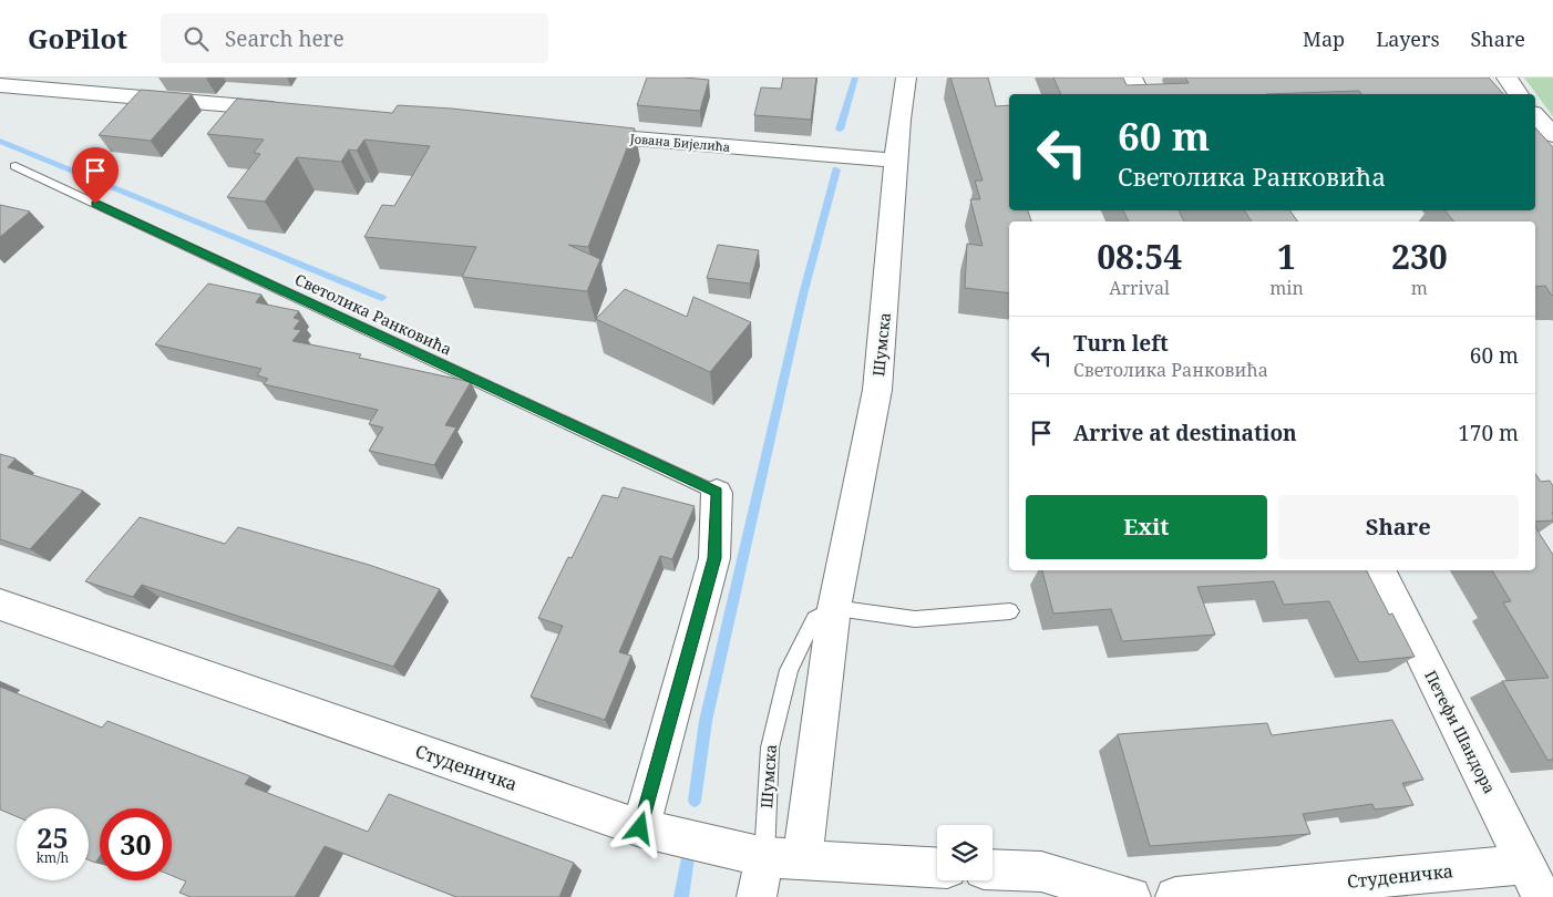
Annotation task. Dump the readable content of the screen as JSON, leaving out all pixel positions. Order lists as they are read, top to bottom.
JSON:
{
  "streets": {
    "street": [
      "Јована Бијелића",
      "Шумска",
      "Петефи Шандора",
      "Студеничка"
    ],
    "lane": ["Светолика Ранковића"]
  },
  "crossings": [
    ["Јована Бијелића", "Шумска"],
    ["Шумска", "Студеничка"],
    ["Петефи Шандора", "Студеничка"]
  ],
  "page": {
    "header": "GoPilot",
    "search": "Search here",
    "nav": ["Map", "Layers", "Share"],
    "turn": ["60 m", "Светолика Ранковића"],
    "eta": [
      "08:54",
      "Arrival",
      "1",
      "min",
      "230",
      "m"
    ],
    "list": [
      {
        "name": "Turn left",
        "note": "Светолика Ранковића",
        "value": "60 m"
      },
      {
        "name": "Arrive at destination",
        "value": "170 m"
      }
    ],
    "buttons": ["Exit", "Share"],
    "speed": "25 km/h",
    "limit": "30"
  }
}
